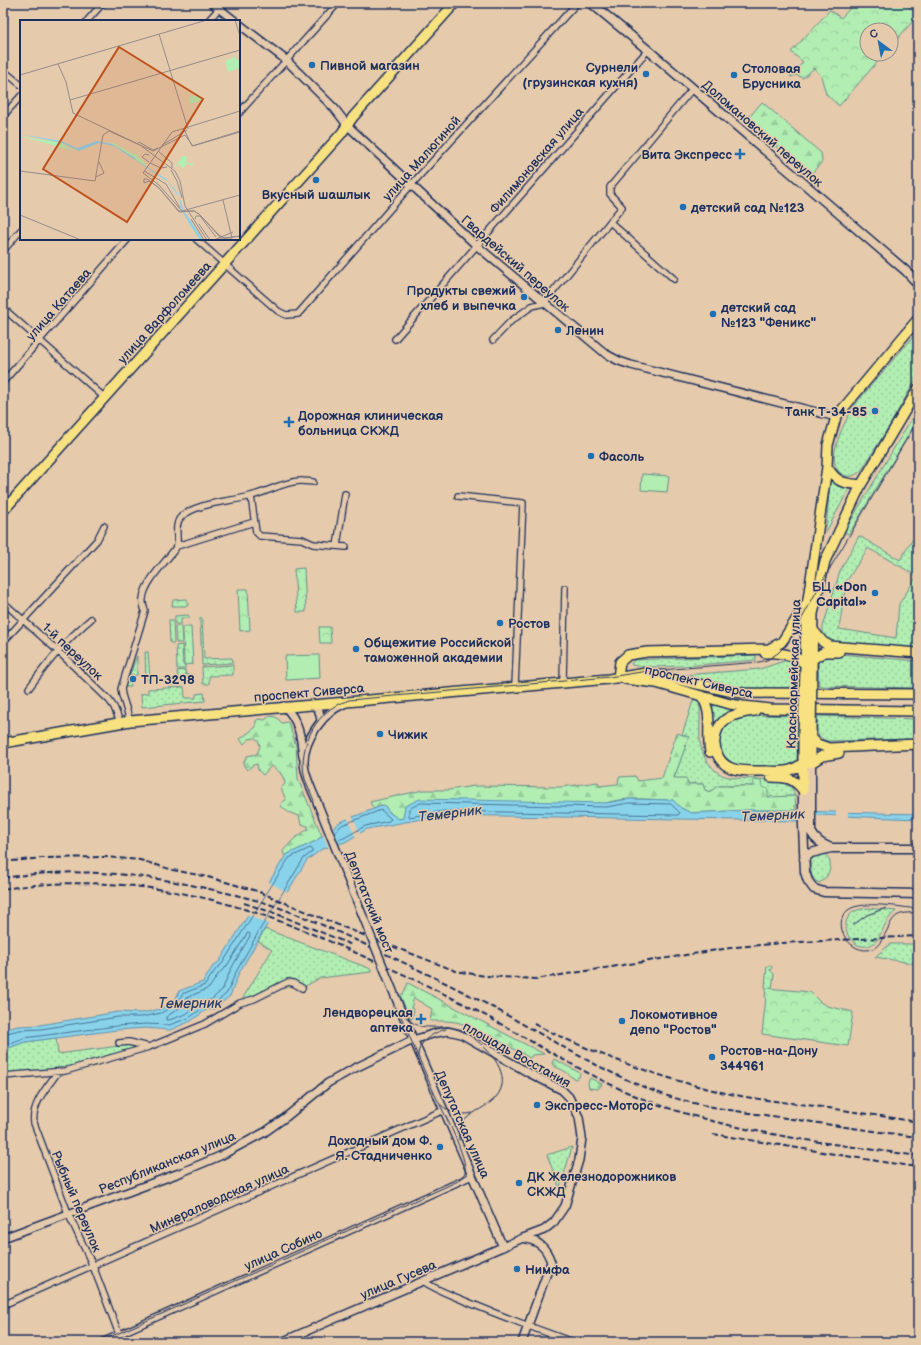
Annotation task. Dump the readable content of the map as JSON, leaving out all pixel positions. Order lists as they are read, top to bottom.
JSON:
{
  "streets": {
    "main road": [
      "Доломановский переулок",
      "улица Варфоломеева",
      "Красноармейская улица",
      "проспект Сиверса"
    ],
    "street": [
      "улица Малюгиной",
      "Филимоновская улица",
      "Гвардейский переулок",
      "улица Катаева",
      "1-й переулок",
      "Депутатский мост",
      "площадь Восстания",
      "Депутатская улица",
      "Республиканская улица",
      "Минераловодская улица",
      "Рыбный переулок",
      "улица Собино",
      "улица Гусева"
    ]
  },
  "crossings": [
    ["Доломановский переулок", "Филимоновская улица"],
    ["улица Малюгиной", "Гвардейский переулок"],
    ["улица Малюгиной", "улица Варфоломеева"],
    ["Филимоновская улица", "Гвардейский переулок"],
    ["Гвардейский переулок", "улица Варфоломеева"],
    ["Гвардейский переулок", "Красноармейская улица"],
    ["1-й переулок", "проспект Сиверса"],
    ["Депутатский мост", "Депутатская улица"],
    ["площадь Восстания", "Депутатская улица"],
    ["площадь Восстания", "Республиканская улица"],
    ["площадь Восстания", "улица Гусева"],
    ["Депутатская улица", "Республиканская улица"],
    ["Депутатская улица", "Минераловодская улица"],
    ["Депутатская улица", "улица Собино"],
    ["Депутатская улица", "улица Гусева"],
    ["Республиканская улица", "Рыбный переулок"],
    ["Минераловодская улица", "Рыбный переулок"],
    ["Рыбный переулок", "улица Собино"]
  ],
  "water": ["Темерник"],
  "places": {
    "other": [
      "Пивной магазин",
      "Сурнели (грузинская кухня)",
      "Столовая Брусника",
      "Вкусный шашлык",
      "детский сад №123",
      "Продукты свежий хлеб и выпечка",
      "детский сад №123 \"Феникс\"",
      "Ленин",
      "Танк Т-34-85",
      "Фасоль",
      "БЦ «Don Capital»",
      "Ростов",
      "Общежитие Российской таможенной академии",
      "ТП-3298",
      "Чижик",
      "Локомотивное депо \"Ростов\"",
      "Ростов-на-Дону 344961",
      "Экспресс-Моторс",
      "Доходный дом Ф. Я. Стадниченко",
      "ДК Железнодорожников СКЖД",
      "Нимфа"
    ],
    "health": ["Вита Экспресс", "Дорожная клиническая больница СКЖД", "Лендворецкая аптека"]
  },
  "north": "top left"
}
